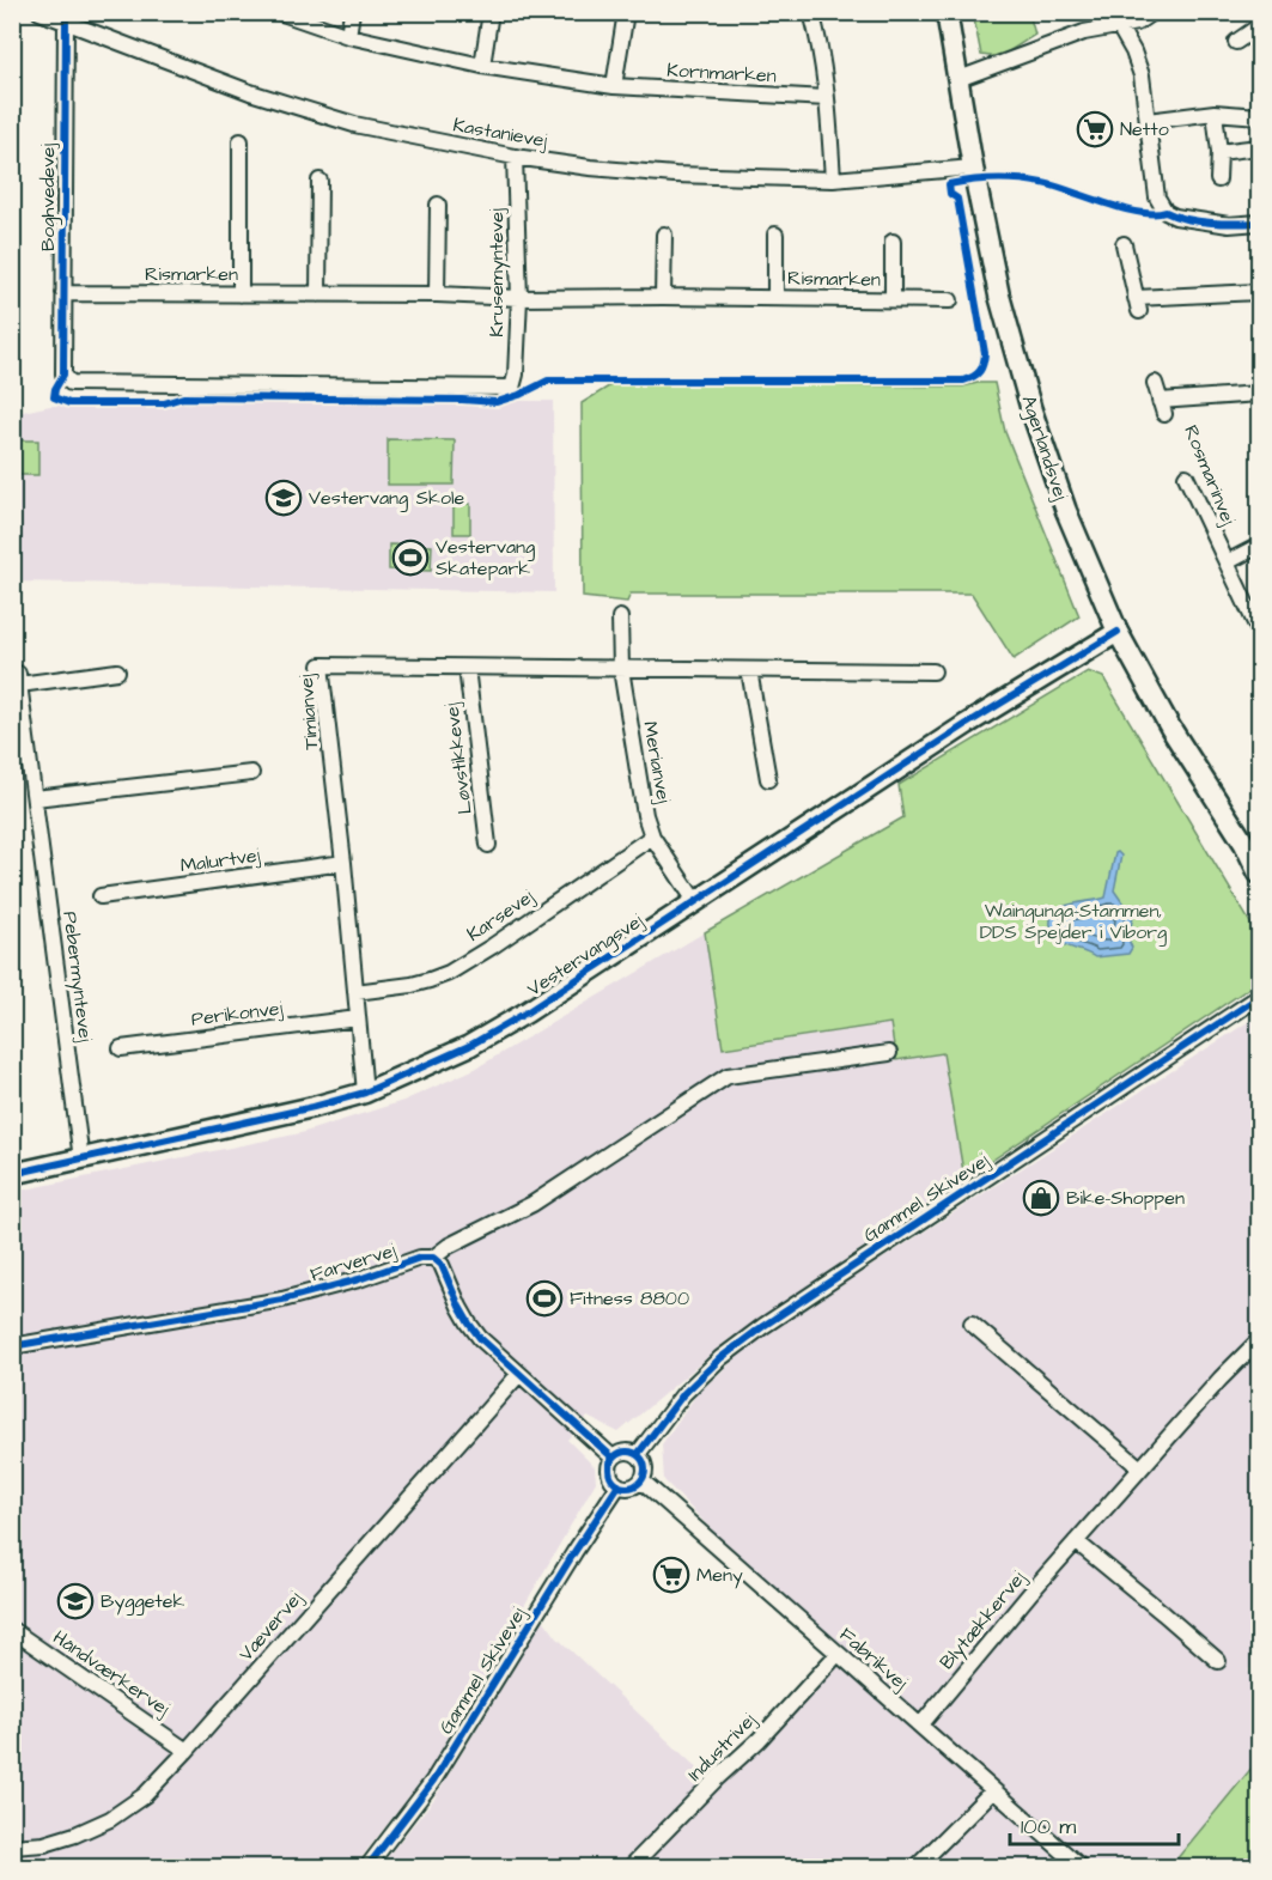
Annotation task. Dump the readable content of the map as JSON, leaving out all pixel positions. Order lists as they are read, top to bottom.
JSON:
{
  "streets": {
    "street": [
      "Kornmarken",
      "Kastanievej",
      "Boghvedevej",
      "Krusemyntevej",
      "Rismarken",
      "Agerlandsvej",
      "Rosmarinvej",
      "Timianvej",
      "Løvstikkevej",
      "Merianvej",
      "Malurtvej",
      "Karsevej",
      "Vestervangsvej",
      "Pebermyntevej",
      "Perikonvej",
      "Gammel Skivevej",
      "Farvervej",
      "Blytækkervej",
      "Vævervej",
      "Fabrikvej",
      "Håndværkervej",
      "Industrivej"
    ]
  },
  "crossings": [
    ["Kastanievej", "Boghvedevej"],
    ["Kastanievej", "Krusemyntevej"],
    ["Kastanievej", "Agerlandsvej"],
    ["Boghvedevej", "Krusemyntevej"],
    ["Boghvedevej", "Rismarken"],
    ["Krusemyntevej", "Rismarken"],
    ["Agerlandsvej", "Vestervangsvej"],
    ["Timianvej", "Løvstikkevej"],
    ["Timianvej", "Merianvej"],
    ["Timianvej", "Malurtvej"],
    ["Timianvej", "Karsevej"],
    ["Timianvej", "Vestervangsvej"],
    ["Timianvej", "Perikonvej"],
    ["Merianvej", "Karsevej"],
    ["Merianvej", "Vestervangsvej"],
    ["Vestervangsvej", "Pebermyntevej"],
    ["Gammel Skivevej", "Fabrikvej"],
    ["Blytækkervej", "Fabrikvej"],
    ["Vævervej", "Håndværkervej"],
    ["Fabrikvej", "Industrivej"]
  ],
  "parks": ["Waingunga-Stammen, DDS Spejder i Viborg"],
  "places": {
    "supermarket": ["Netto", "Meny"],
    "school or university": ["Vestervang Skole", "Byggetek"],
    "sports": ["Vestervang Skatepark", "Fitness 8800"],
    "shop": ["Bike-Shoppen"]
  },
  "scale_bar": "100 m"
}
